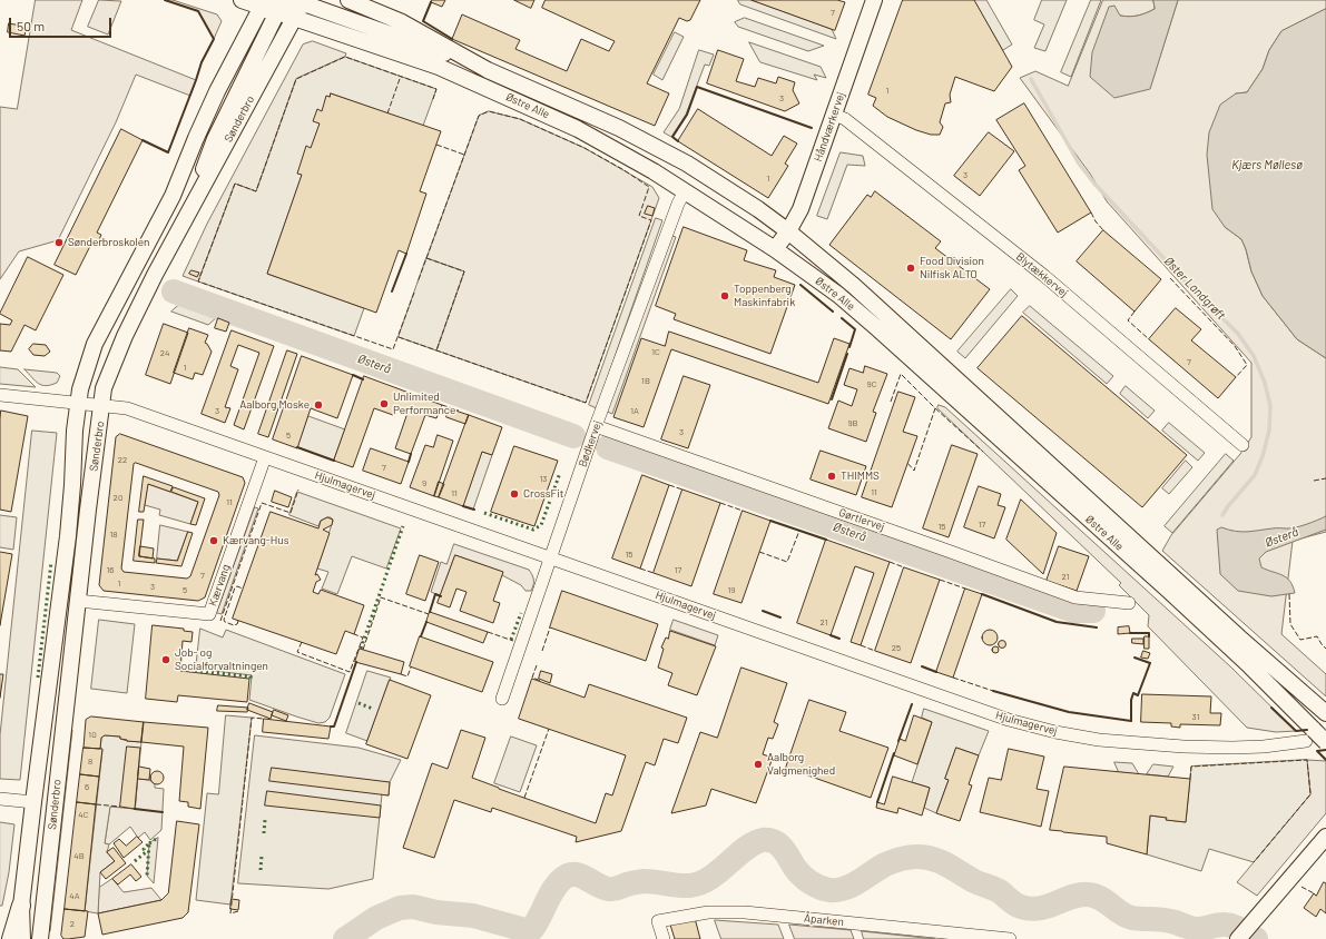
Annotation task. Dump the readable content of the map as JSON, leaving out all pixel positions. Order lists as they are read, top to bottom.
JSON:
{
  "streets": {
    "street": [
      "Østre Alle",
      "Sønderbro",
      "Håndværkervej",
      "Blytækkervej",
      "Bødkervej",
      "Hjulmagervej",
      "Gørtlervej",
      "Kærvang",
      "Åparken"
    ]
  },
  "crossings": [
    ["Østre Alle", "Sønderbro"],
    ["Østre Alle", "Håndværkervej"],
    ["Østre Alle", "Bødkervej"],
    ["Østre Alle", "Hjulmagervej"],
    ["Sønderbro", "Hjulmagervej"],
    ["Sønderbro", "Kærvang"],
    ["Håndværkervej", "Blytækkervej"],
    ["Bødkervej", "Hjulmagervej"],
    ["Bødkervej", "Gørtlervej"],
    ["Hjulmagervej", "Kærvang"]
  ],
  "water": ["Kjærs Møllesø", "Øster Landgrøft", "Østerå"],
  "places": [
    "Sønderbroskolen",
    "Food Division Nilfisk ALTO",
    "Toppenberg Maskinfabrik",
    "Unlimited Performance",
    "Aalborg Moske",
    "THIMMS",
    "CrossFit",
    "Kærvang-Hus",
    "Job- og Socialforvaltningen",
    "Aalborg Valgmenighed"
  ],
  "house_numbers": [
    "7",
    "1",
    "3",
    "3",
    "1",
    "1C",
    "24",
    "7",
    "1",
    "1B",
    "9C",
    "3",
    "1A",
    "9B",
    "3",
    "5",
    "22",
    "7",
    "13",
    "9",
    "11",
    "11",
    "20",
    "11",
    "17",
    "15",
    "18",
    "15",
    "16",
    "17",
    "7",
    "21",
    "1",
    "3",
    "5",
    "19",
    "21",
    "25",
    "31",
    "10",
    "8",
    "6",
    "4C",
    "4B",
    "4A",
    "2"
  ],
  "scale_bar": "50 m"
}
